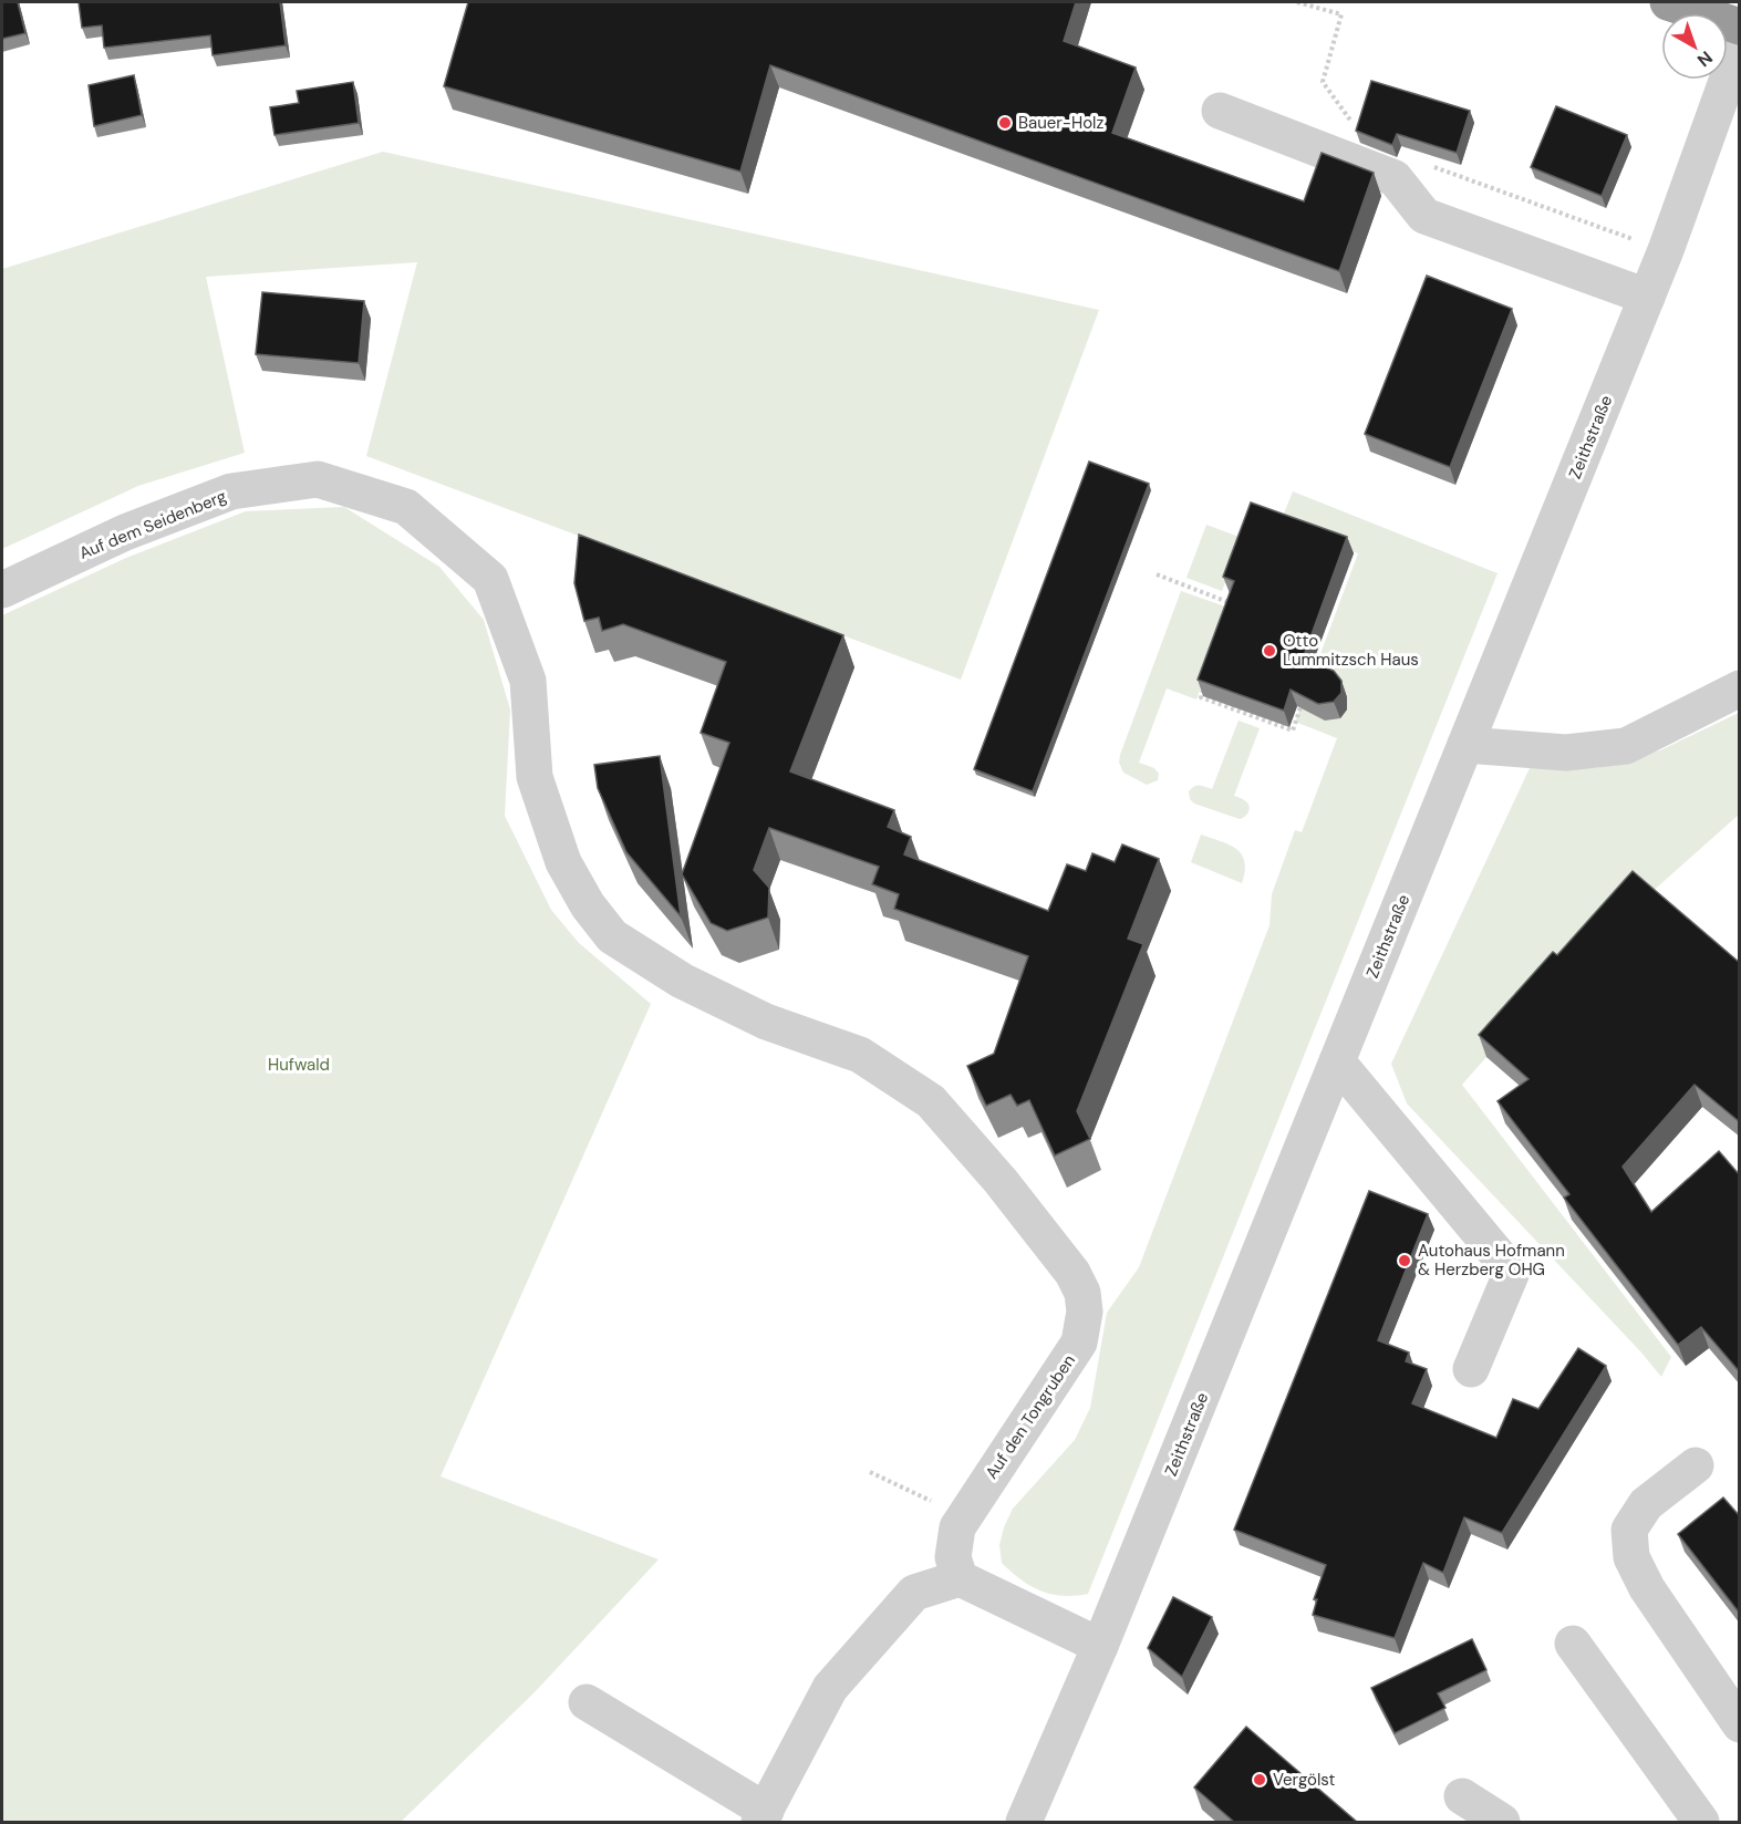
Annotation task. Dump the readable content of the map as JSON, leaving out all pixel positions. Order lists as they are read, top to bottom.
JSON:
{
  "streets": {
    "street": ["Zeithstraße", "Auf dem Seidenberg", "Auf den Tongruben"]
  },
  "crossings": [
    ["Auf dem Seidenberg", "Auf den Tongruben"]
  ],
  "parks": ["Hufwald"],
  "places": [
    "Bauer-Holz",
    "Otto Lummitzsch Haus",
    "Autohaus Hofmann & Herzberg OHG",
    "Vergölst"
  ],
  "north": "bottom right"
}
